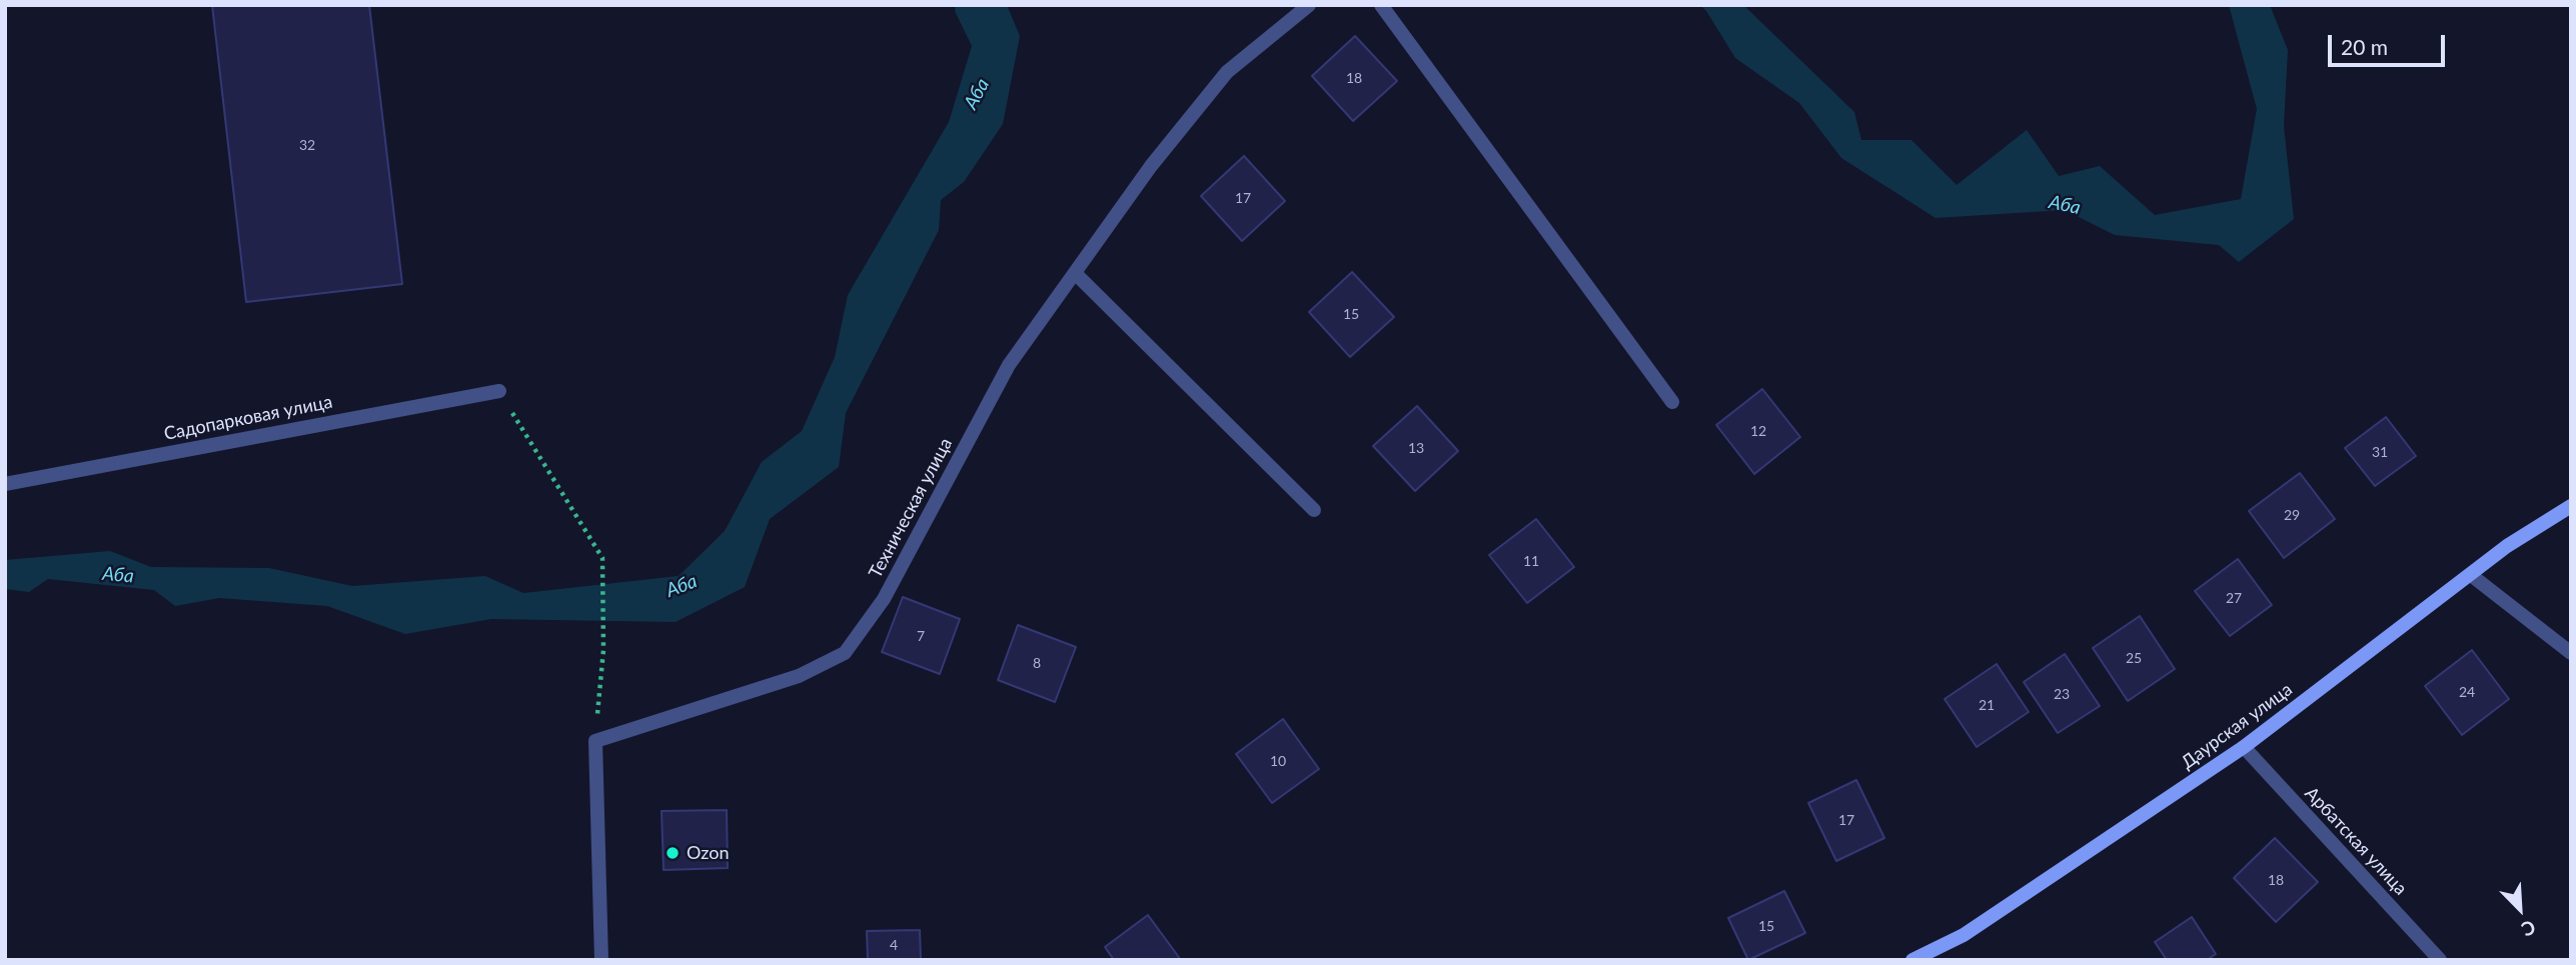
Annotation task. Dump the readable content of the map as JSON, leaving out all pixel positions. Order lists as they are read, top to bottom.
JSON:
{
  "streets": {
    "street": [
      "Садопарковая улица",
      "Техническая улица",
      "Даурская улица",
      "Арбатская улица"
    ]
  },
  "crossings": [
    ["Даурская улица", "Арбатская улица"]
  ],
  "water": ["Аба"],
  "places": ["Ozon"],
  "house_numbers": [
    "18",
    "32",
    "17",
    "15",
    "12",
    "13",
    "31",
    "29",
    "11",
    "27",
    "7",
    "25",
    "8",
    "24",
    "23",
    "21",
    "10",
    "17",
    "18",
    "15",
    "4"
  ],
  "scale_bar": "20 m",
  "north": "bottom right"
}
